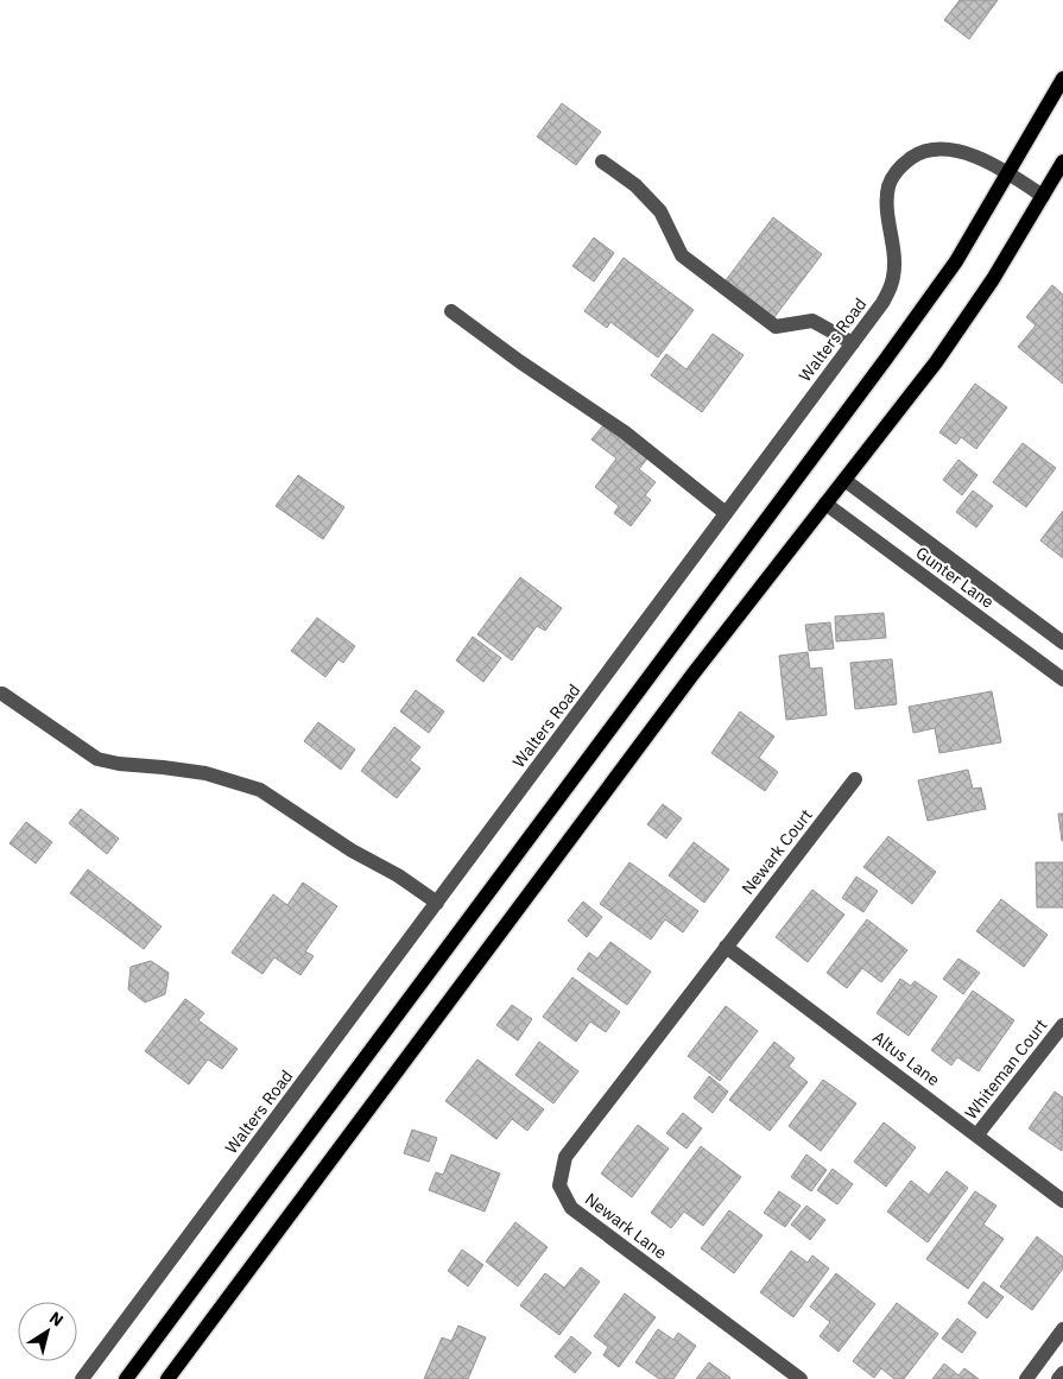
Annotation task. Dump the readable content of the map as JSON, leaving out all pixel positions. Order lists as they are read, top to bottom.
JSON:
{
  "streets": {
    "street": [
      "Walters Road",
      "Gunter Lane",
      "Newark Court",
      "Altus Lane",
      "Whiteman Court",
      "Newark Lane"
    ]
  },
  "crossings": [
    ["Newark Court", "Altus Lane"],
    ["Newark Court", "Newark Lane"],
    ["Altus Lane", "Whiteman Court"],
    ["Altus Lane", "Newark Lane"]
  ],
  "north": "top right"
}
